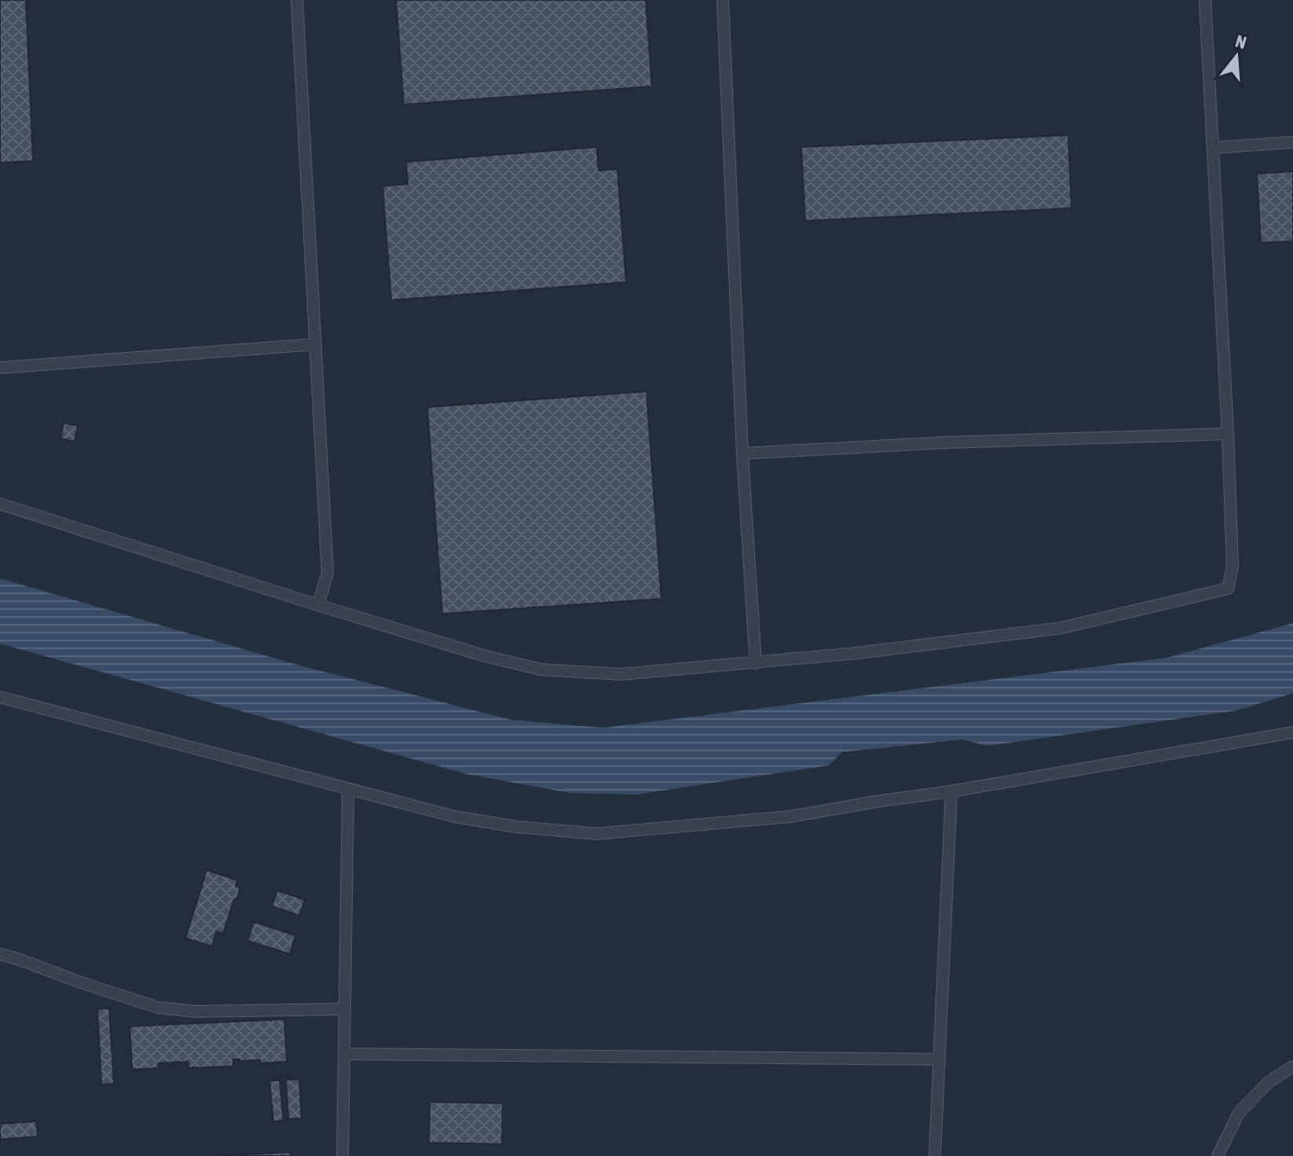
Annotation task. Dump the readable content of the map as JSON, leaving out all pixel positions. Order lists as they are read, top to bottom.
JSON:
{
  "north": "top"
}
